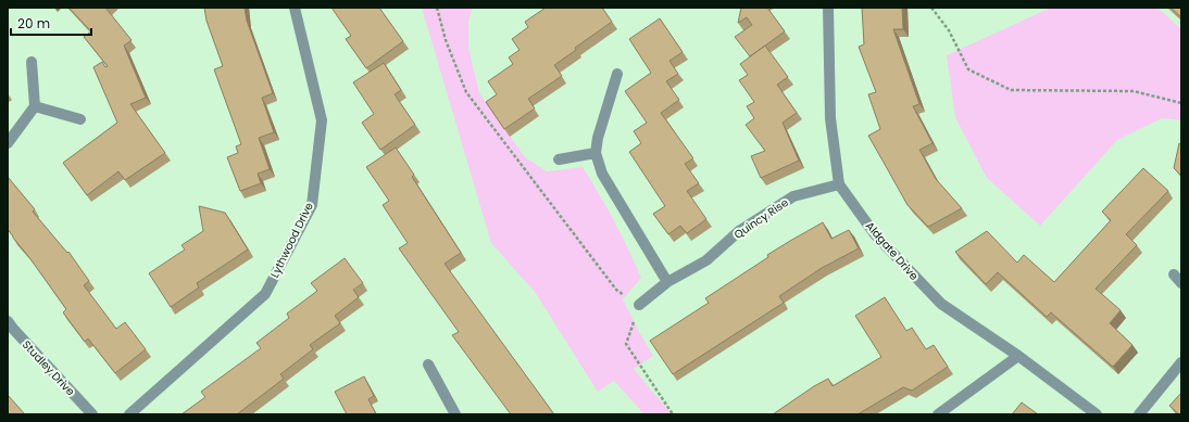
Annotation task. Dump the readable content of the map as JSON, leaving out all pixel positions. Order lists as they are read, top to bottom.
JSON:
{
  "streets": {
    "street": [
      "Quincy Rise",
      "Lythwood Drive",
      "Aldgate Drive",
      "Studley Drive"
    ]
  },
  "crossings": [
    ["Quincy Rise", "Aldgate Drive"]
  ],
  "scale_bar": "20 m"
}
